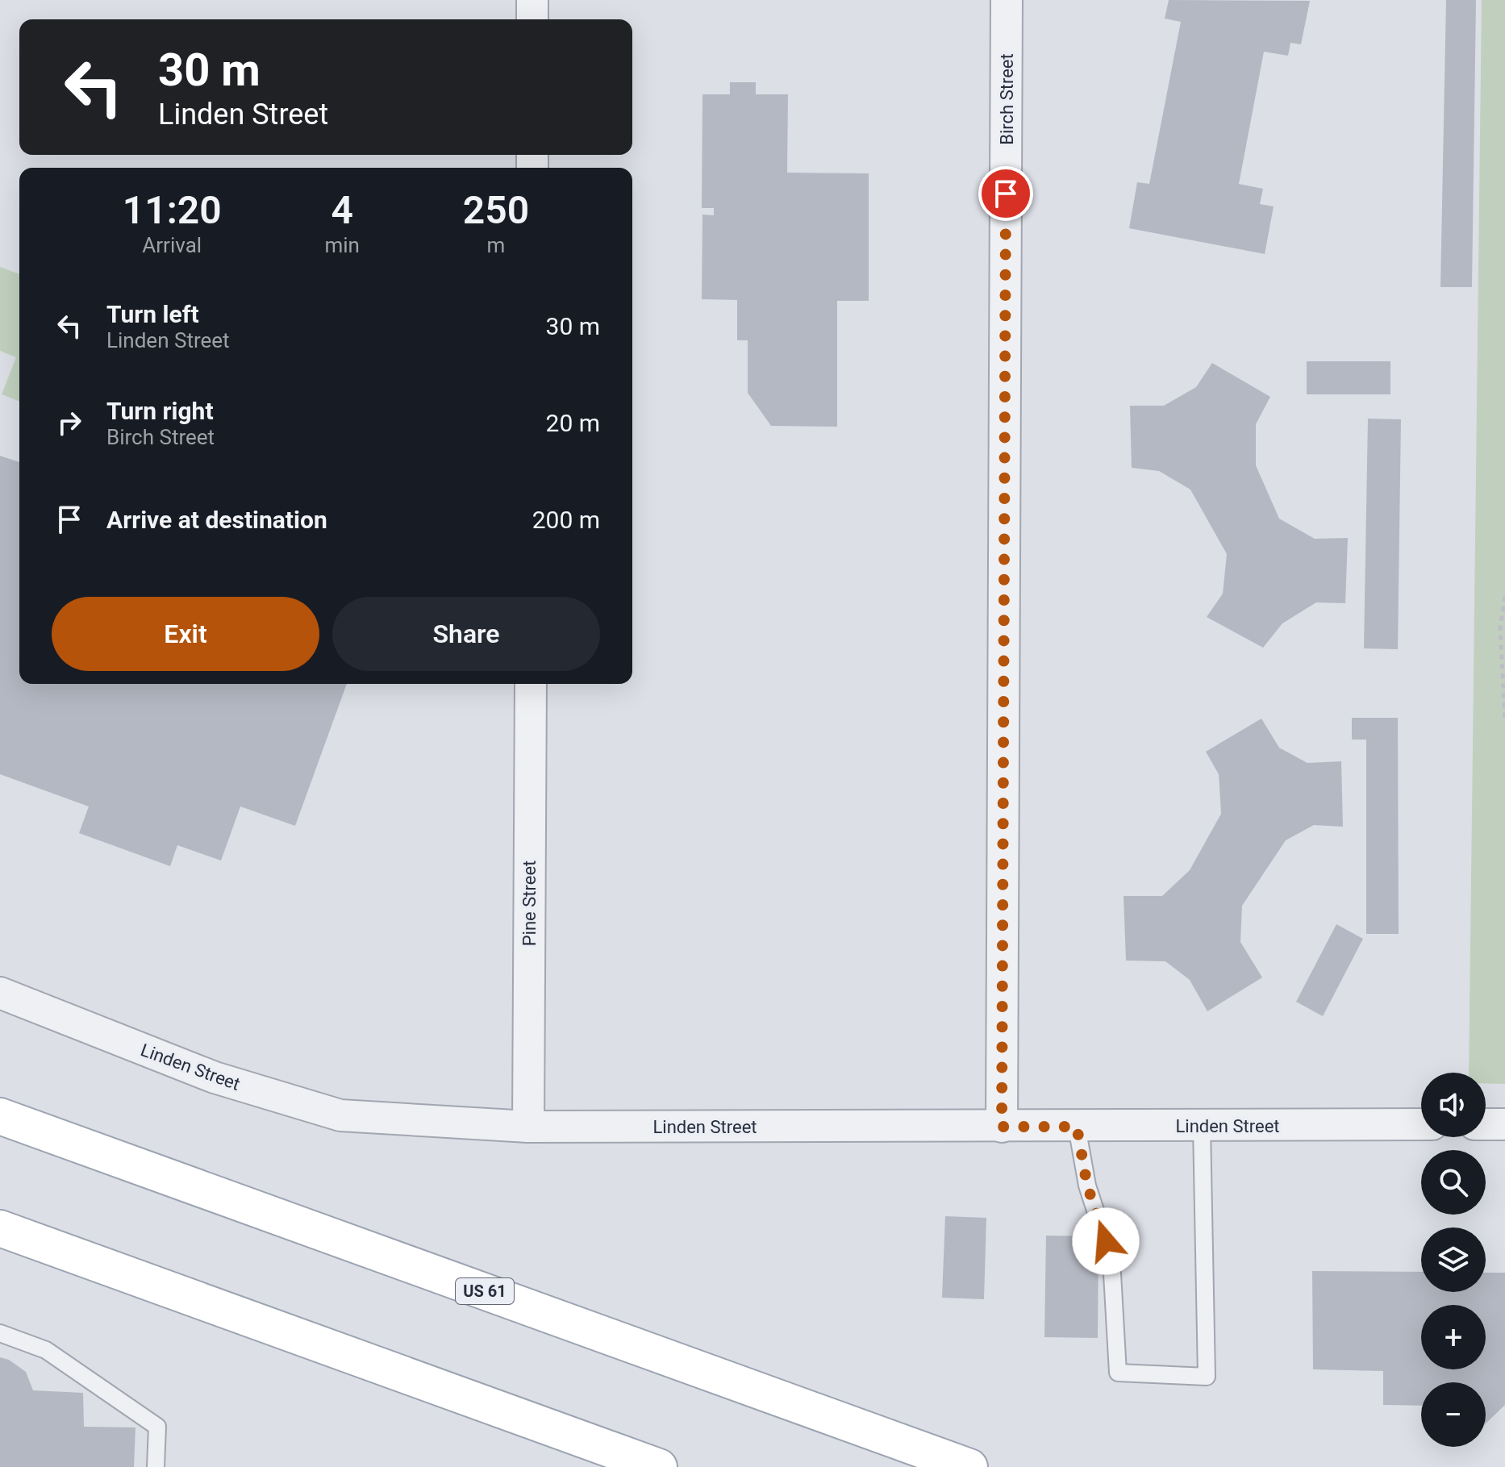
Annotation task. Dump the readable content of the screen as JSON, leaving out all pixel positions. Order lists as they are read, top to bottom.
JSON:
{
  "streets": {
    "main road": ["US 61"],
    "street": ["Birch Street", "Pine Street", "Linden Street"]
  },
  "crossings": [
    ["Birch Street", "Linden Street"],
    ["Pine Street", "Linden Street"]
  ],
  "page": {
    "turn": ["30 m", "Linden Street"],
    "eta": [
      "11:20",
      "Arrival",
      "4",
      "min",
      "250",
      "m"
    ],
    "list": [
      {
        "name": "Turn left",
        "note": "Linden Street",
        "value": "30 m"
      },
      {
        "name": "Turn right",
        "note": "Birch Street",
        "value": "20 m"
      },
      {
        "name": "Arrive at destination",
        "value": "200 m"
      }
    ],
    "buttons": ["Exit", "Share"],
    "map_buttons": ["+", "−"]
  }
}
